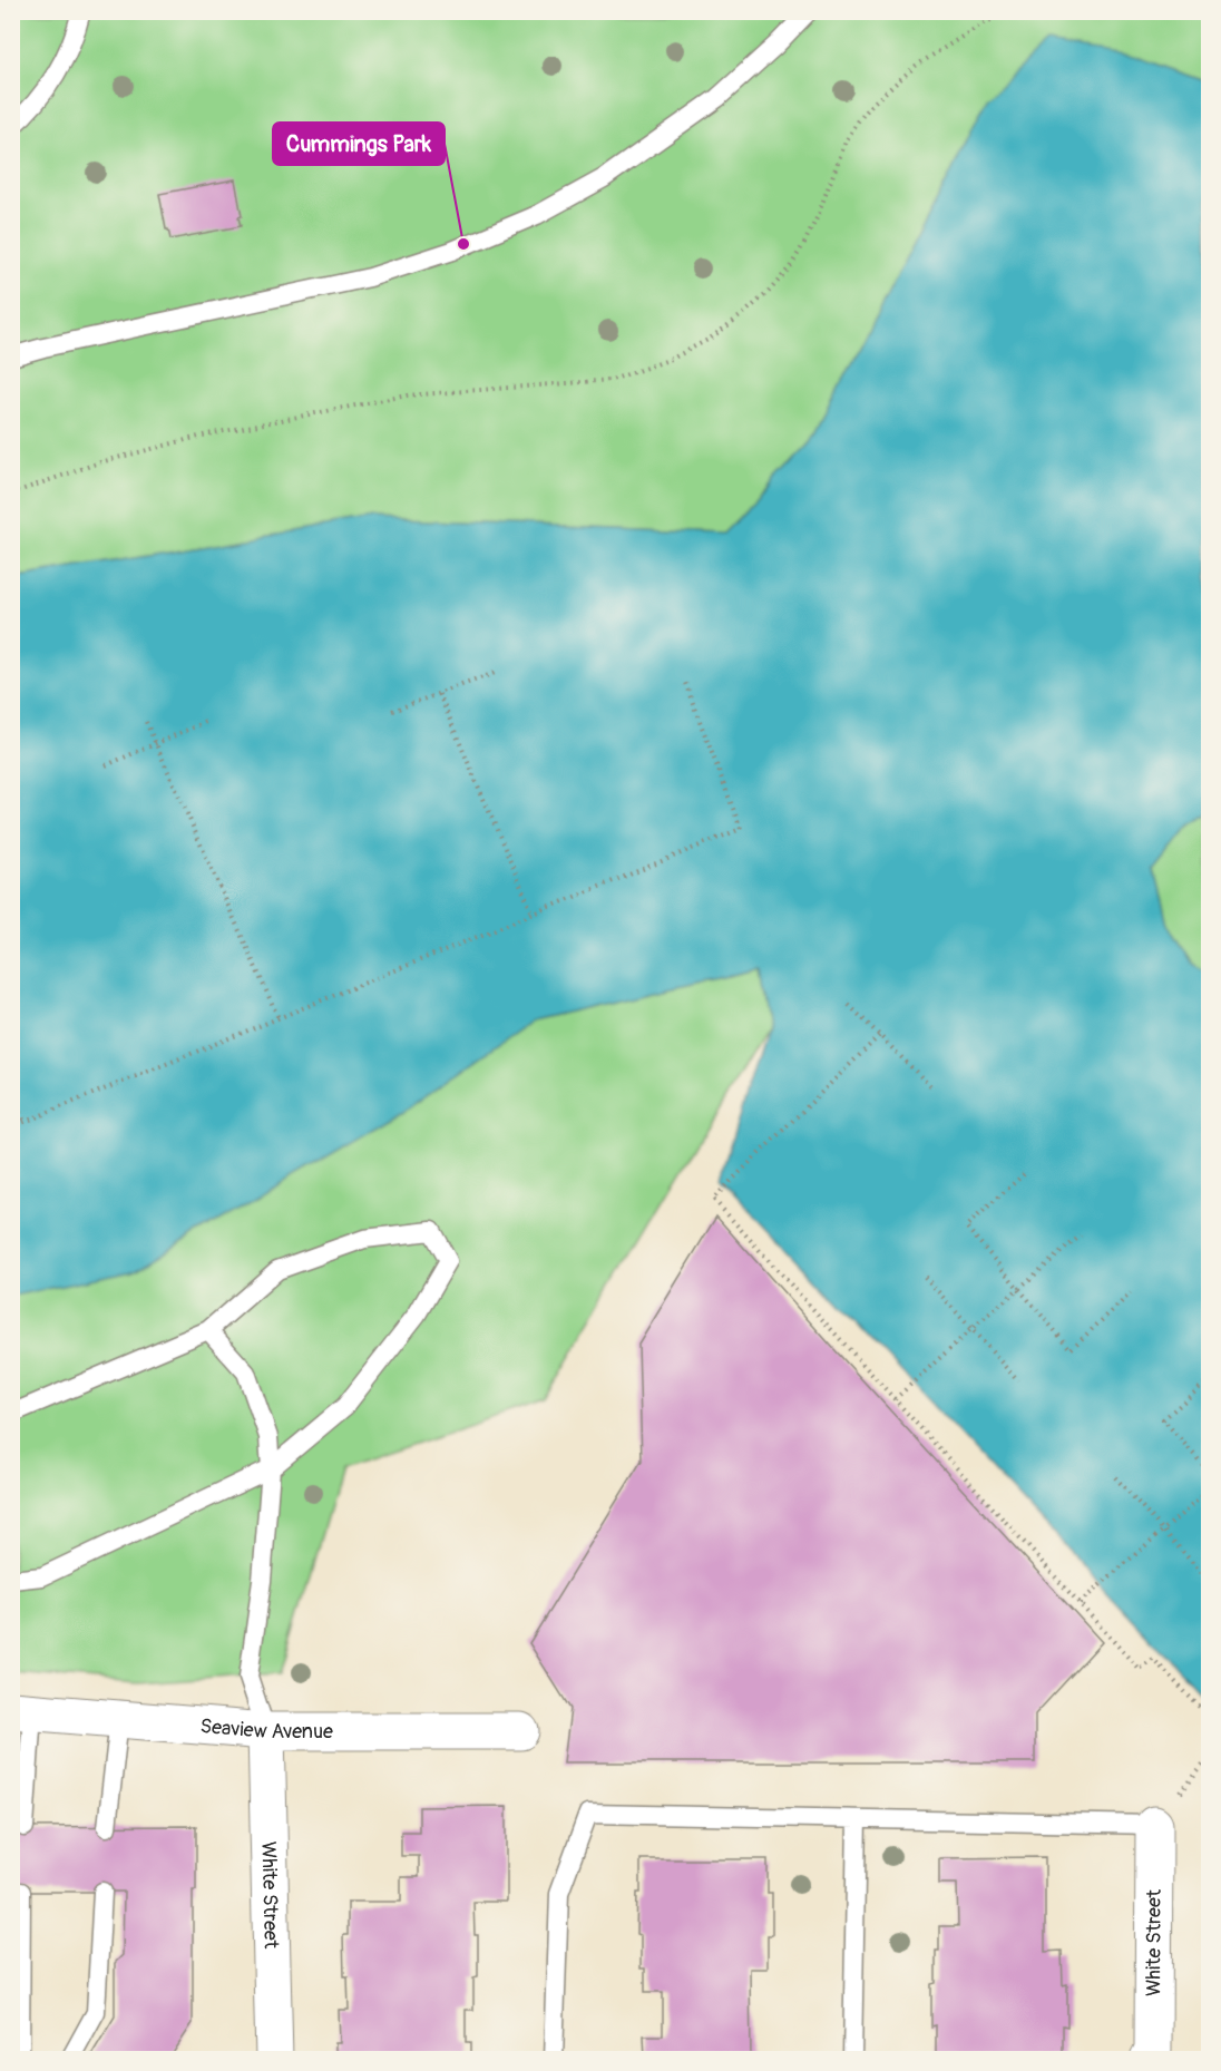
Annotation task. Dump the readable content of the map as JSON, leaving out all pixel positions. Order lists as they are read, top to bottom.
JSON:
{
  "streets": {
    "street": ["Seaview Avenue", "White Street"]
  },
  "crossings": [
    ["Seaview Avenue", "White Street"]
  ],
  "places": ["Cummings Park"]
}
